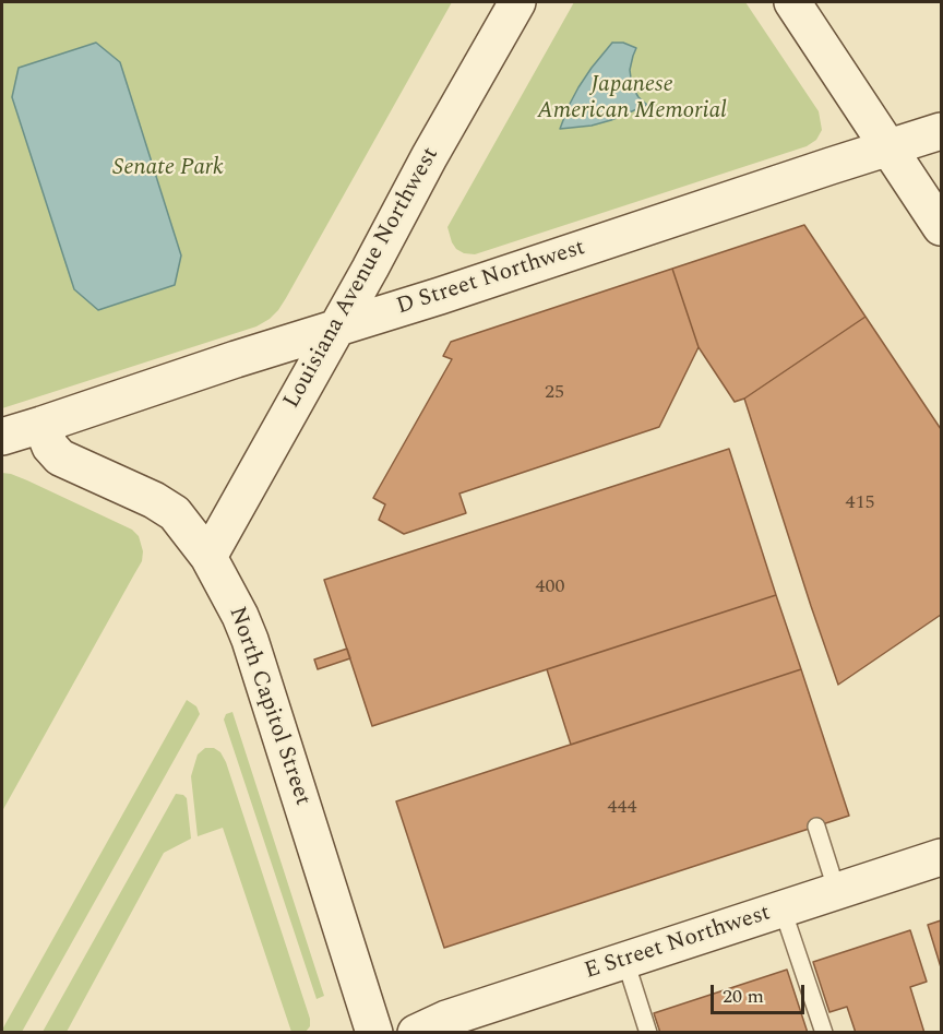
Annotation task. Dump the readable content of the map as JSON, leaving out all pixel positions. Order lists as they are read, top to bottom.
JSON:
{
  "streets": {
    "main road": [
      "Louisiana Avenue Northwest",
      "D Street Northwest",
      "North Capitol Street",
      "E Street Northwest"
    ]
  },
  "crossings": [
    ["Louisiana Avenue Northwest", "D Street Northwest"],
    ["Louisiana Avenue Northwest", "North Capitol Street"],
    ["D Street Northwest", "North Capitol Street"]
  ],
  "parks": ["Japanese American Memorial", "Senate Park"],
  "house_numbers": [
    "25",
    "415",
    "400",
    "444"
  ],
  "scale_bar": "20 m"
}
